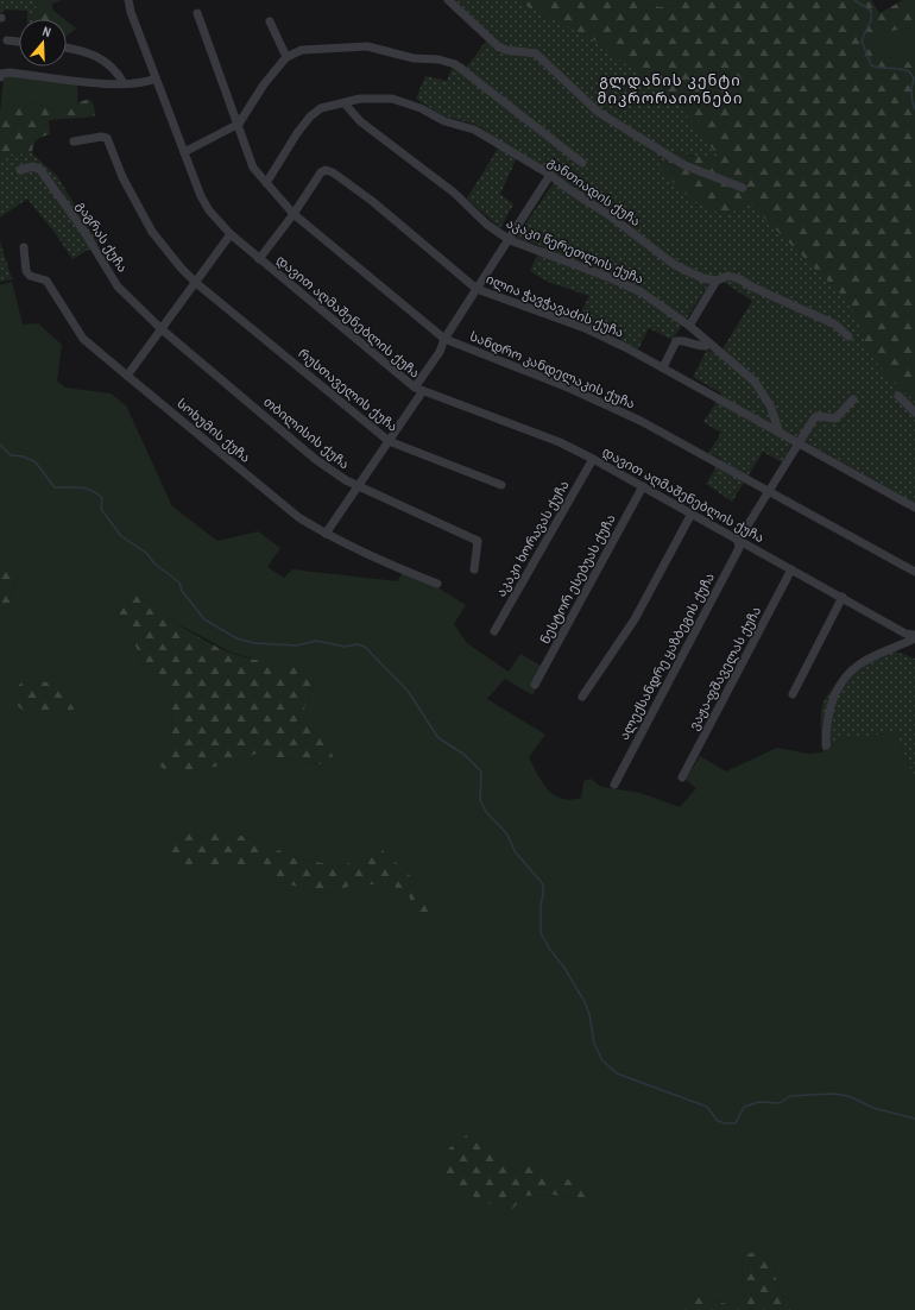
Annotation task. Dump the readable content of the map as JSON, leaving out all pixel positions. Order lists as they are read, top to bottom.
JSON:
{
  "streets": {
    "street": [
      "განთიადის ქუჩა",
      "გაგრას ქუჩა",
      "აკაკი წერეთლის ქუჩა",
      "ილია ჭავჭავაძის ქუჩა",
      "დავით აღმაშენებლის ქუჩა",
      "სანდრო კანდელაკის ქუჩა",
      "რუსთაველის ქუჩა",
      "სოხუმის ქუჩა",
      "თბილისის ქუჩა",
      "აკაკი ხორავას ქუჩა",
      "ნესტორ ესებუას ქუჩა",
      "ალექსანდრე ყაზბეგის ქუჩა",
      "ვაჟა-ფშაველას ქუჩა"
    ]
  },
  "crossings": [
    ["განთიადის ქუჩა", "აკაკი წერეთლის ქუჩა"],
    ["განთიადის ქუჩა", "სანდრო კანდელაკის ქუჩა"],
    ["გაგრას ქუჩა", "თბილისის ქუჩა"],
    ["აკაკი წერეთლის ქუჩა", "ილია ჭავჭავაძის ქუჩა"],
    ["ილია ჭავჭავაძის ქუჩა", "დავით აღმაშენებლის ქუჩა"],
    ["ილია ჭავჭავაძის ქუჩა", "სანდრო კანდელაკის ქუჩა"],
    ["ილია ჭავჭავაძის ქუჩა", "ალექსანდრე ყაზბეგის ქუჩა"],
    ["დავით აღმაშენებლის ქუჩა", "აკაკი ხორავას ქუჩა"],
    ["დავით აღმაშენებლის ქუჩა", "ნესტორ ესებუას ქუჩა"],
    ["დავით აღმაშენებლის ქუჩა", "ალექსანდრე ყაზბეგის ქუჩა"],
    ["დავით აღმაშენებლის ქუჩა", "ვაჟა-ფშაველას ქუჩა"],
    ["სანდრო კანდელაკის ქუჩა", "ალექსანდრე ყაზბეგის ქუჩა"]
  ],
  "districts": ["გლდანის კენტი მიკრორაიონები"],
  "north": "top"
}
